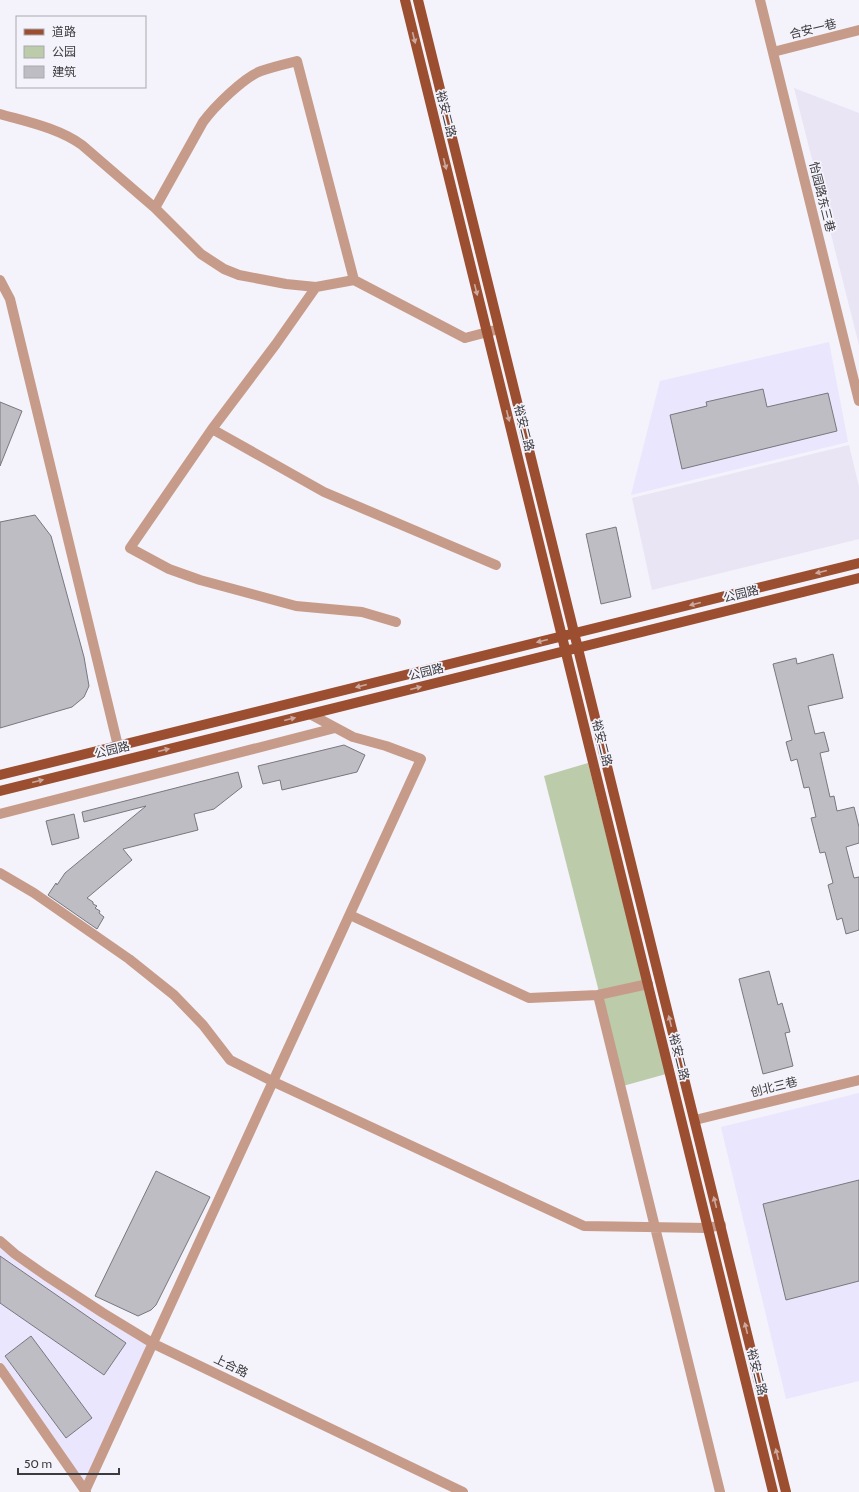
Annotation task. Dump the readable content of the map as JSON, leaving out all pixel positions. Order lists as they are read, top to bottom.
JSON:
{
  "streets": {
    "main road": ["裕安二路", "公园路"],
    "street": [
      "合安一巷",
      "怡园路东三巷",
      "创北三巷",
      "上合路"
    ]
  },
  "crossings": [
    ["合安一巷", "怡园路东三巷"],
    ["裕安二路", "公园路"],
    ["裕安二路", "创北三巷"]
  ],
  "legend": ["道路", "公园", "建筑"],
  "scale_bar": "50 m"
}
